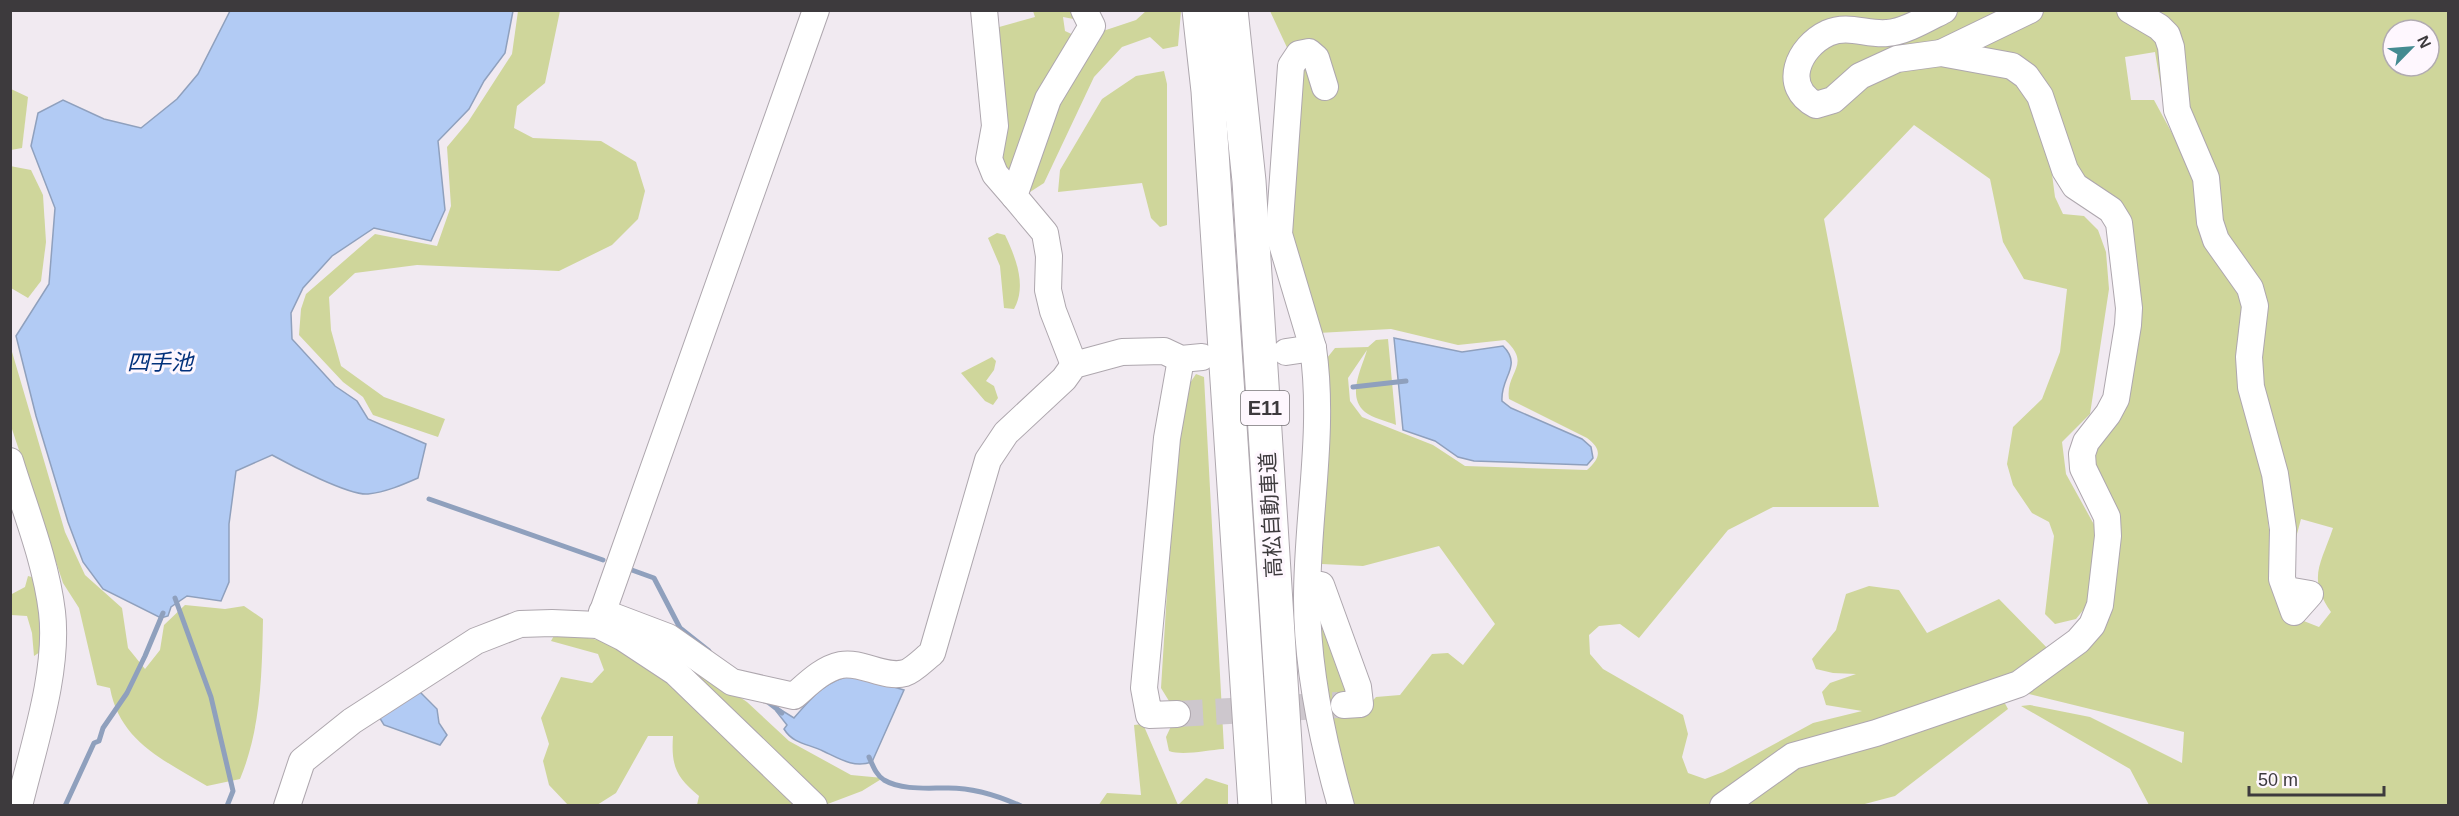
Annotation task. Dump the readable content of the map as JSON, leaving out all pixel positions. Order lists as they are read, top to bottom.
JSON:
{
  "streets": {
    "highway": ["E11", "高松自動車道"]
  },
  "water": ["四手池"],
  "scale_bar": "50 m",
  "north": "top right"
}
